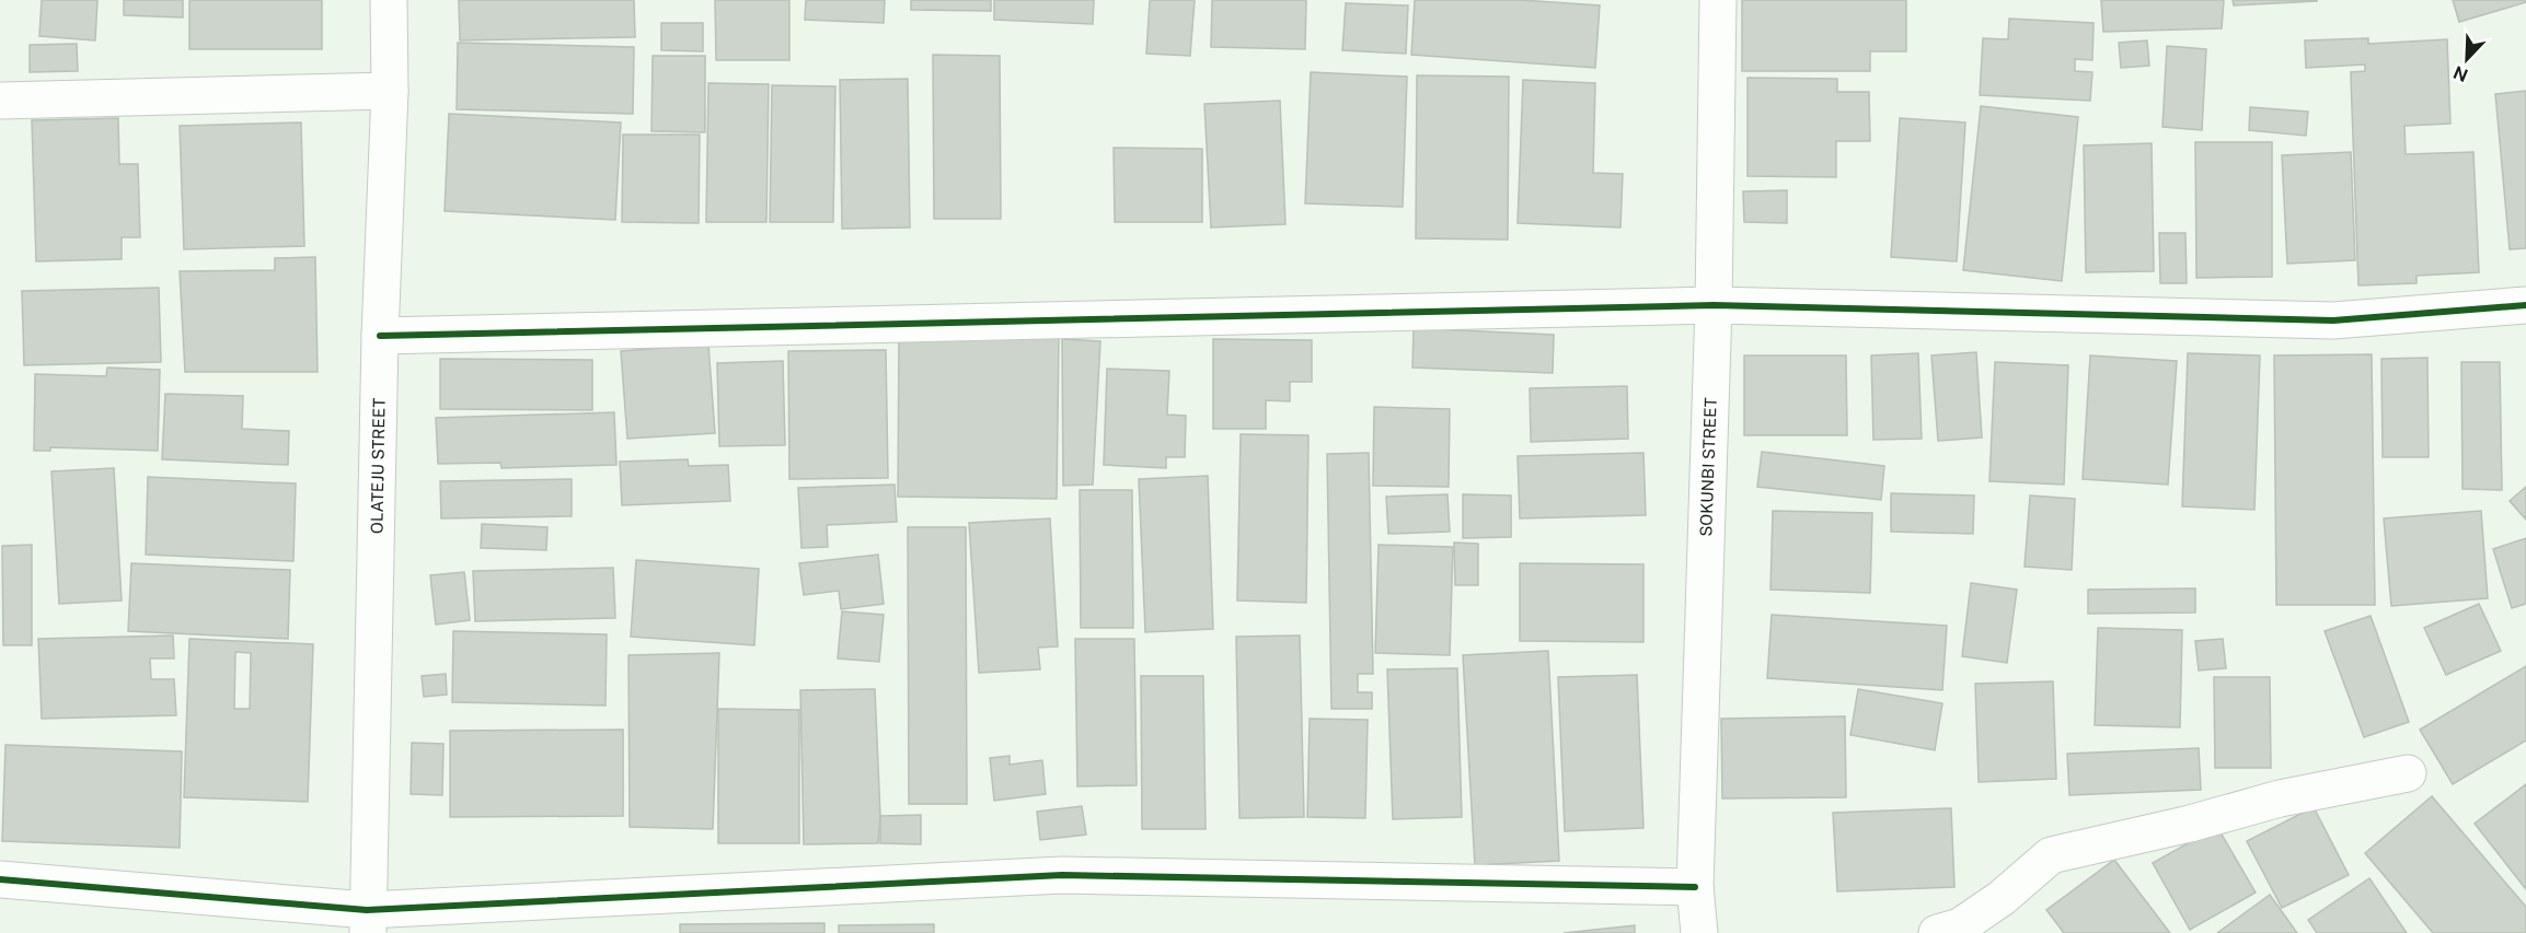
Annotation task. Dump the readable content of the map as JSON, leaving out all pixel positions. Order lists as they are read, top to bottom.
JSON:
{
  "streets": {
    "street": ["OLATEJU STREET", "SOKUNBI STREET"]
  },
  "north": "bottom left"
}
